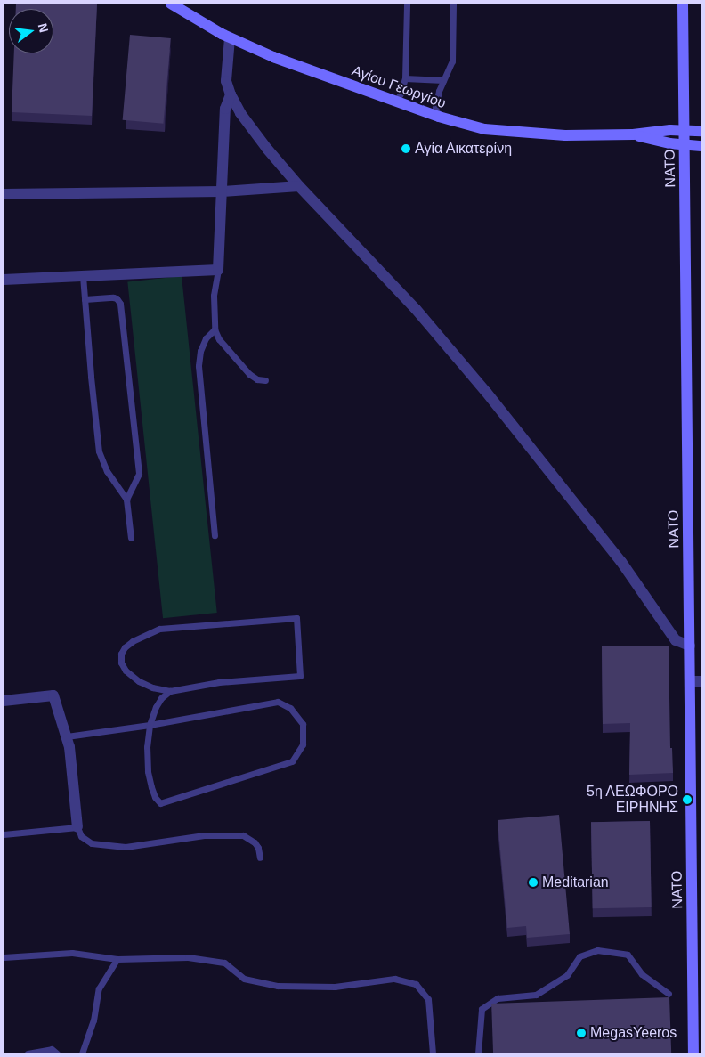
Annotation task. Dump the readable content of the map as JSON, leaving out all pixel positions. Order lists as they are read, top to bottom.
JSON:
{
  "streets": {
    "main road": ["Αγίου Γεωργίου", "ΝΑΤΟ"]
  },
  "crossings": [
    ["Αγίου Γεωργίου", "ΝΑΤΟ"]
  ],
  "places": [
    "Αγία Αικατερίνη",
    "5η ΛΕΩΦΟΡΟ ΕΙΡΗΝΗΣ",
    "Meditarian",
    "MegasYeeros"
  ],
  "north": "right"
}
